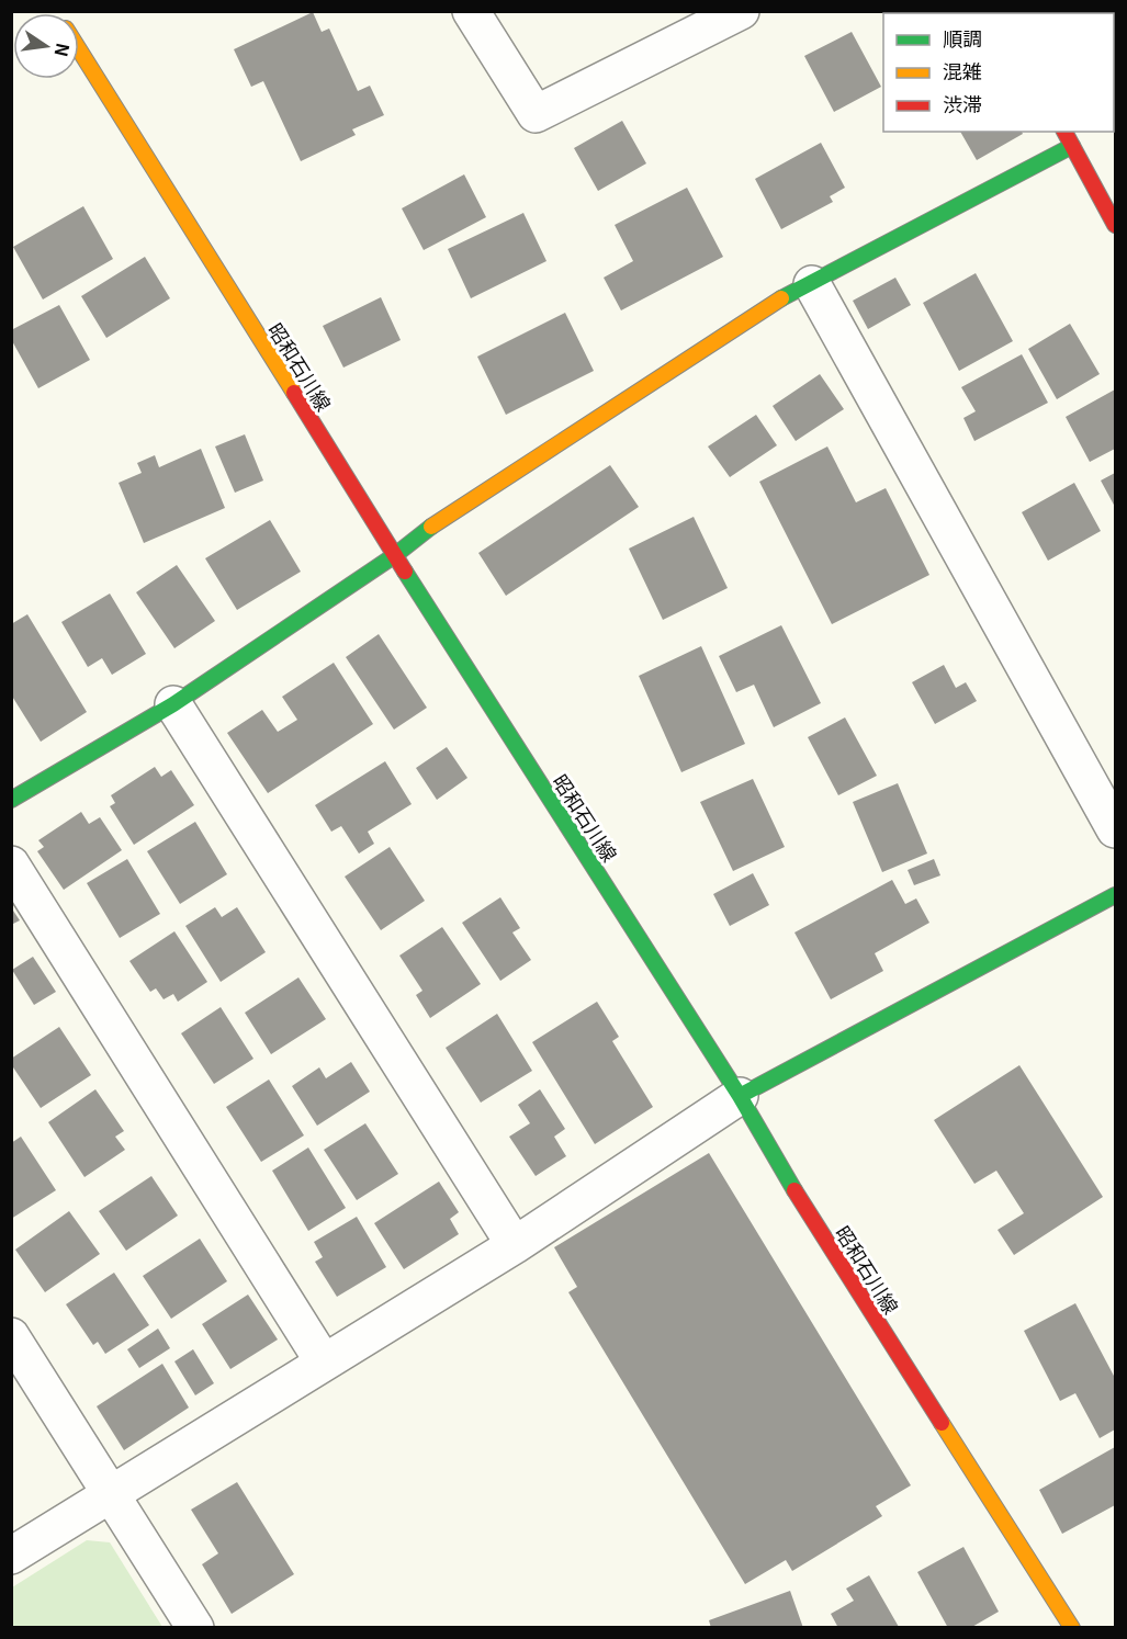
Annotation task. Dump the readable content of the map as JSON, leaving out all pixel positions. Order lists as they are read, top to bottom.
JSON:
{
  "streets": {
    "street": ["昭和石川線"]
  },
  "legend": ["順調", "混雑", "渋滞"],
  "north": "right"
}
